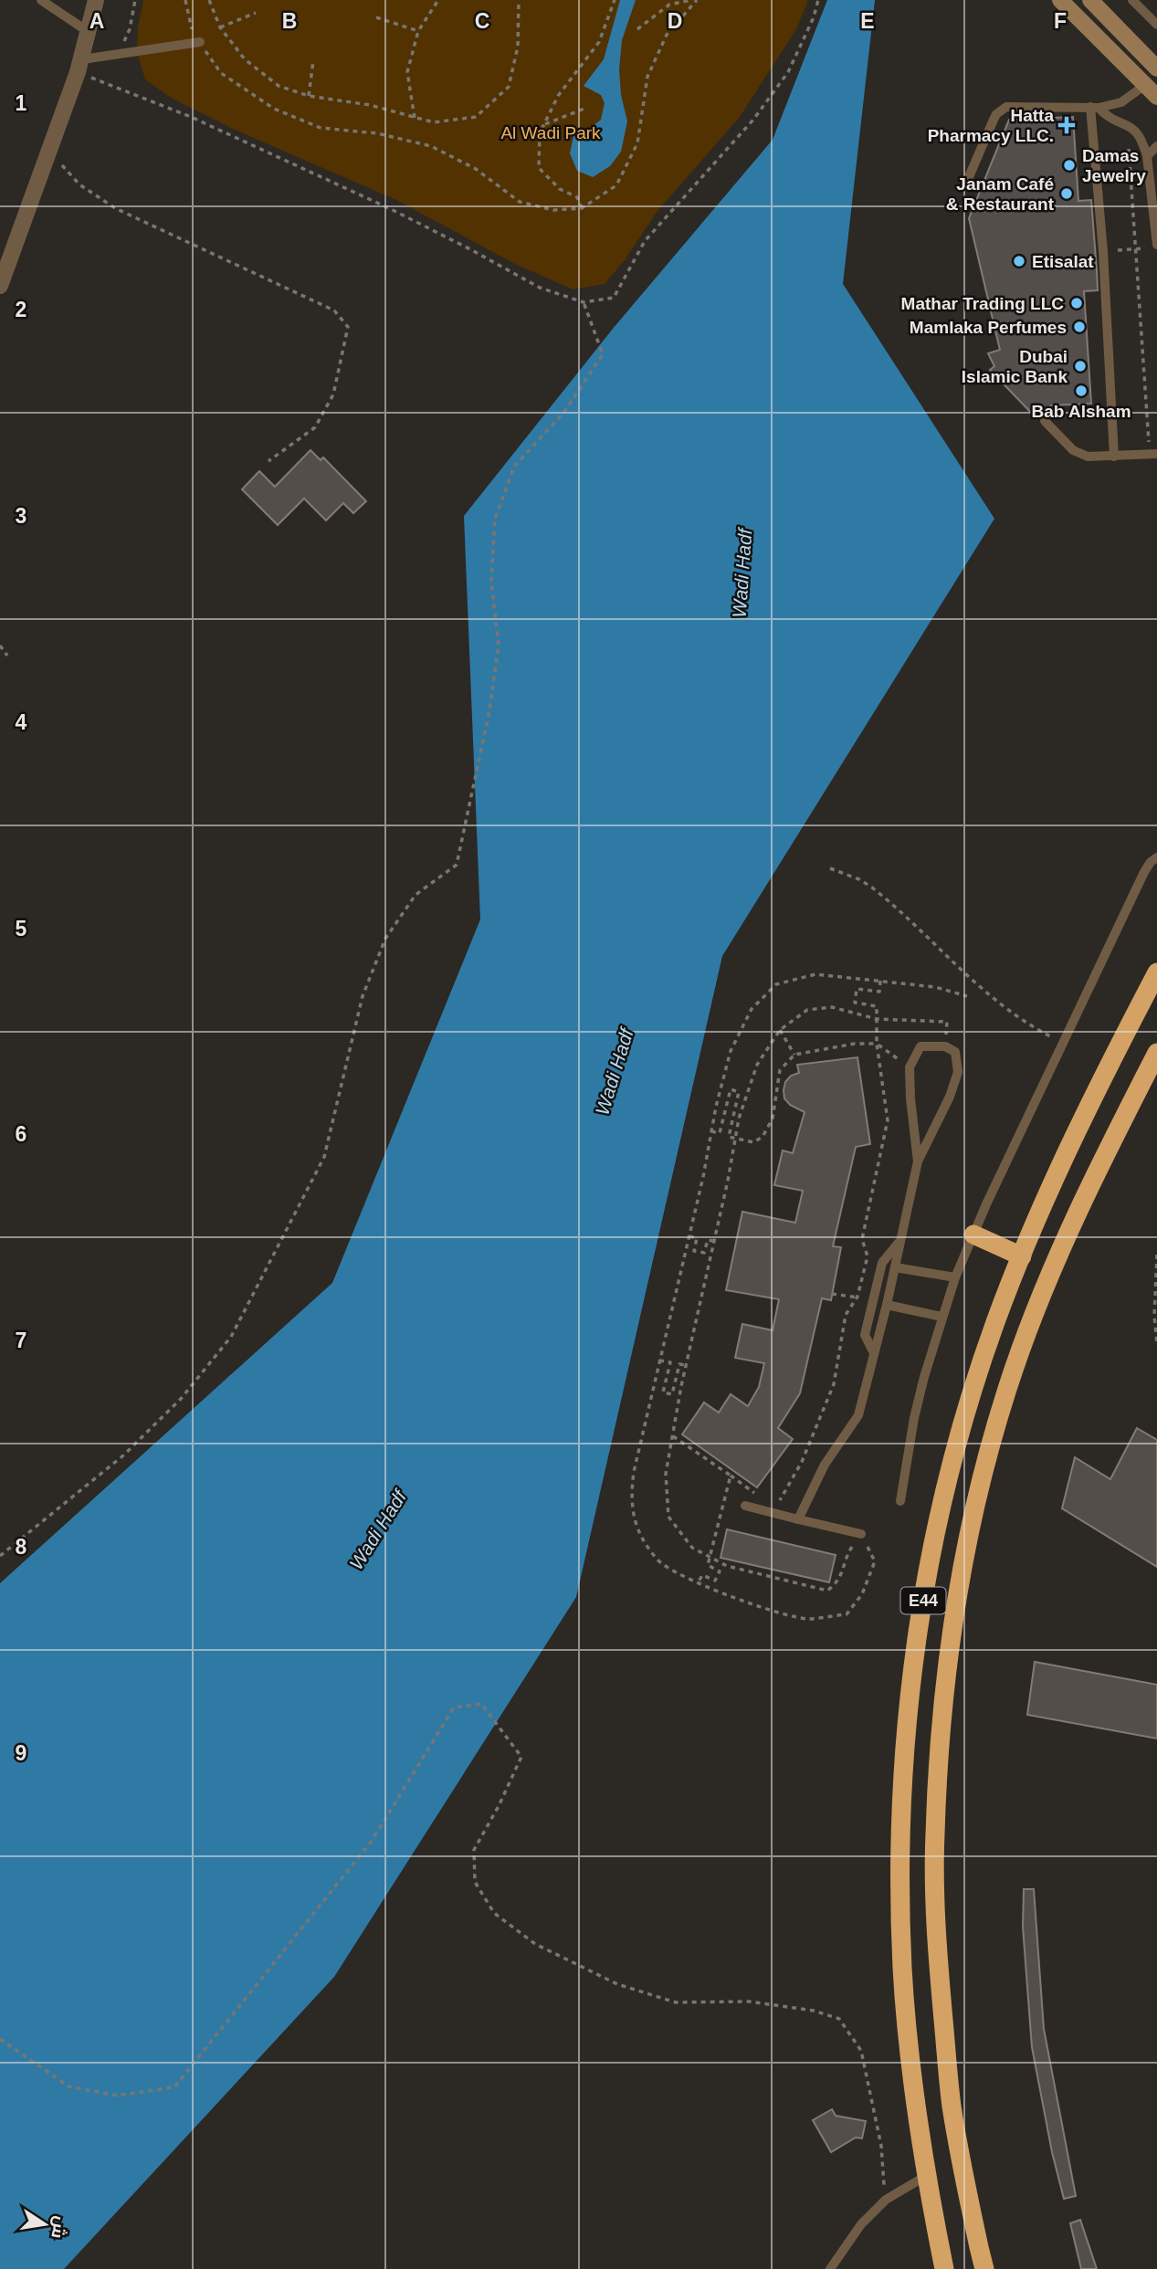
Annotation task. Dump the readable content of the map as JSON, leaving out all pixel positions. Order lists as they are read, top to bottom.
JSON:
{
  "streets": {
    "highway": ["E44"]
  },
  "water": ["Wadi Hadf"],
  "parks": ["Al Wadi Park"],
  "places": {
    "health": ["Hatta Pharmacy LLC."],
    "other": [
      "Damas Jewelry",
      "Janam Café & Restaurant",
      "Etisalat",
      "Mathar Trading LLC",
      "Mamlaka Perfumes",
      "Dubai Islamic Bank",
      "Bab Alsham"
    ]
  },
  "north": "right",
  "grid": {
    "columns": [
      "A",
      "B",
      "C",
      "D",
      "E",
      "F"
    ],
    "rows": [
      "1",
      "2",
      "3",
      "4",
      "5",
      "6",
      "7",
      "8",
      "9"
    ]
  }
}
